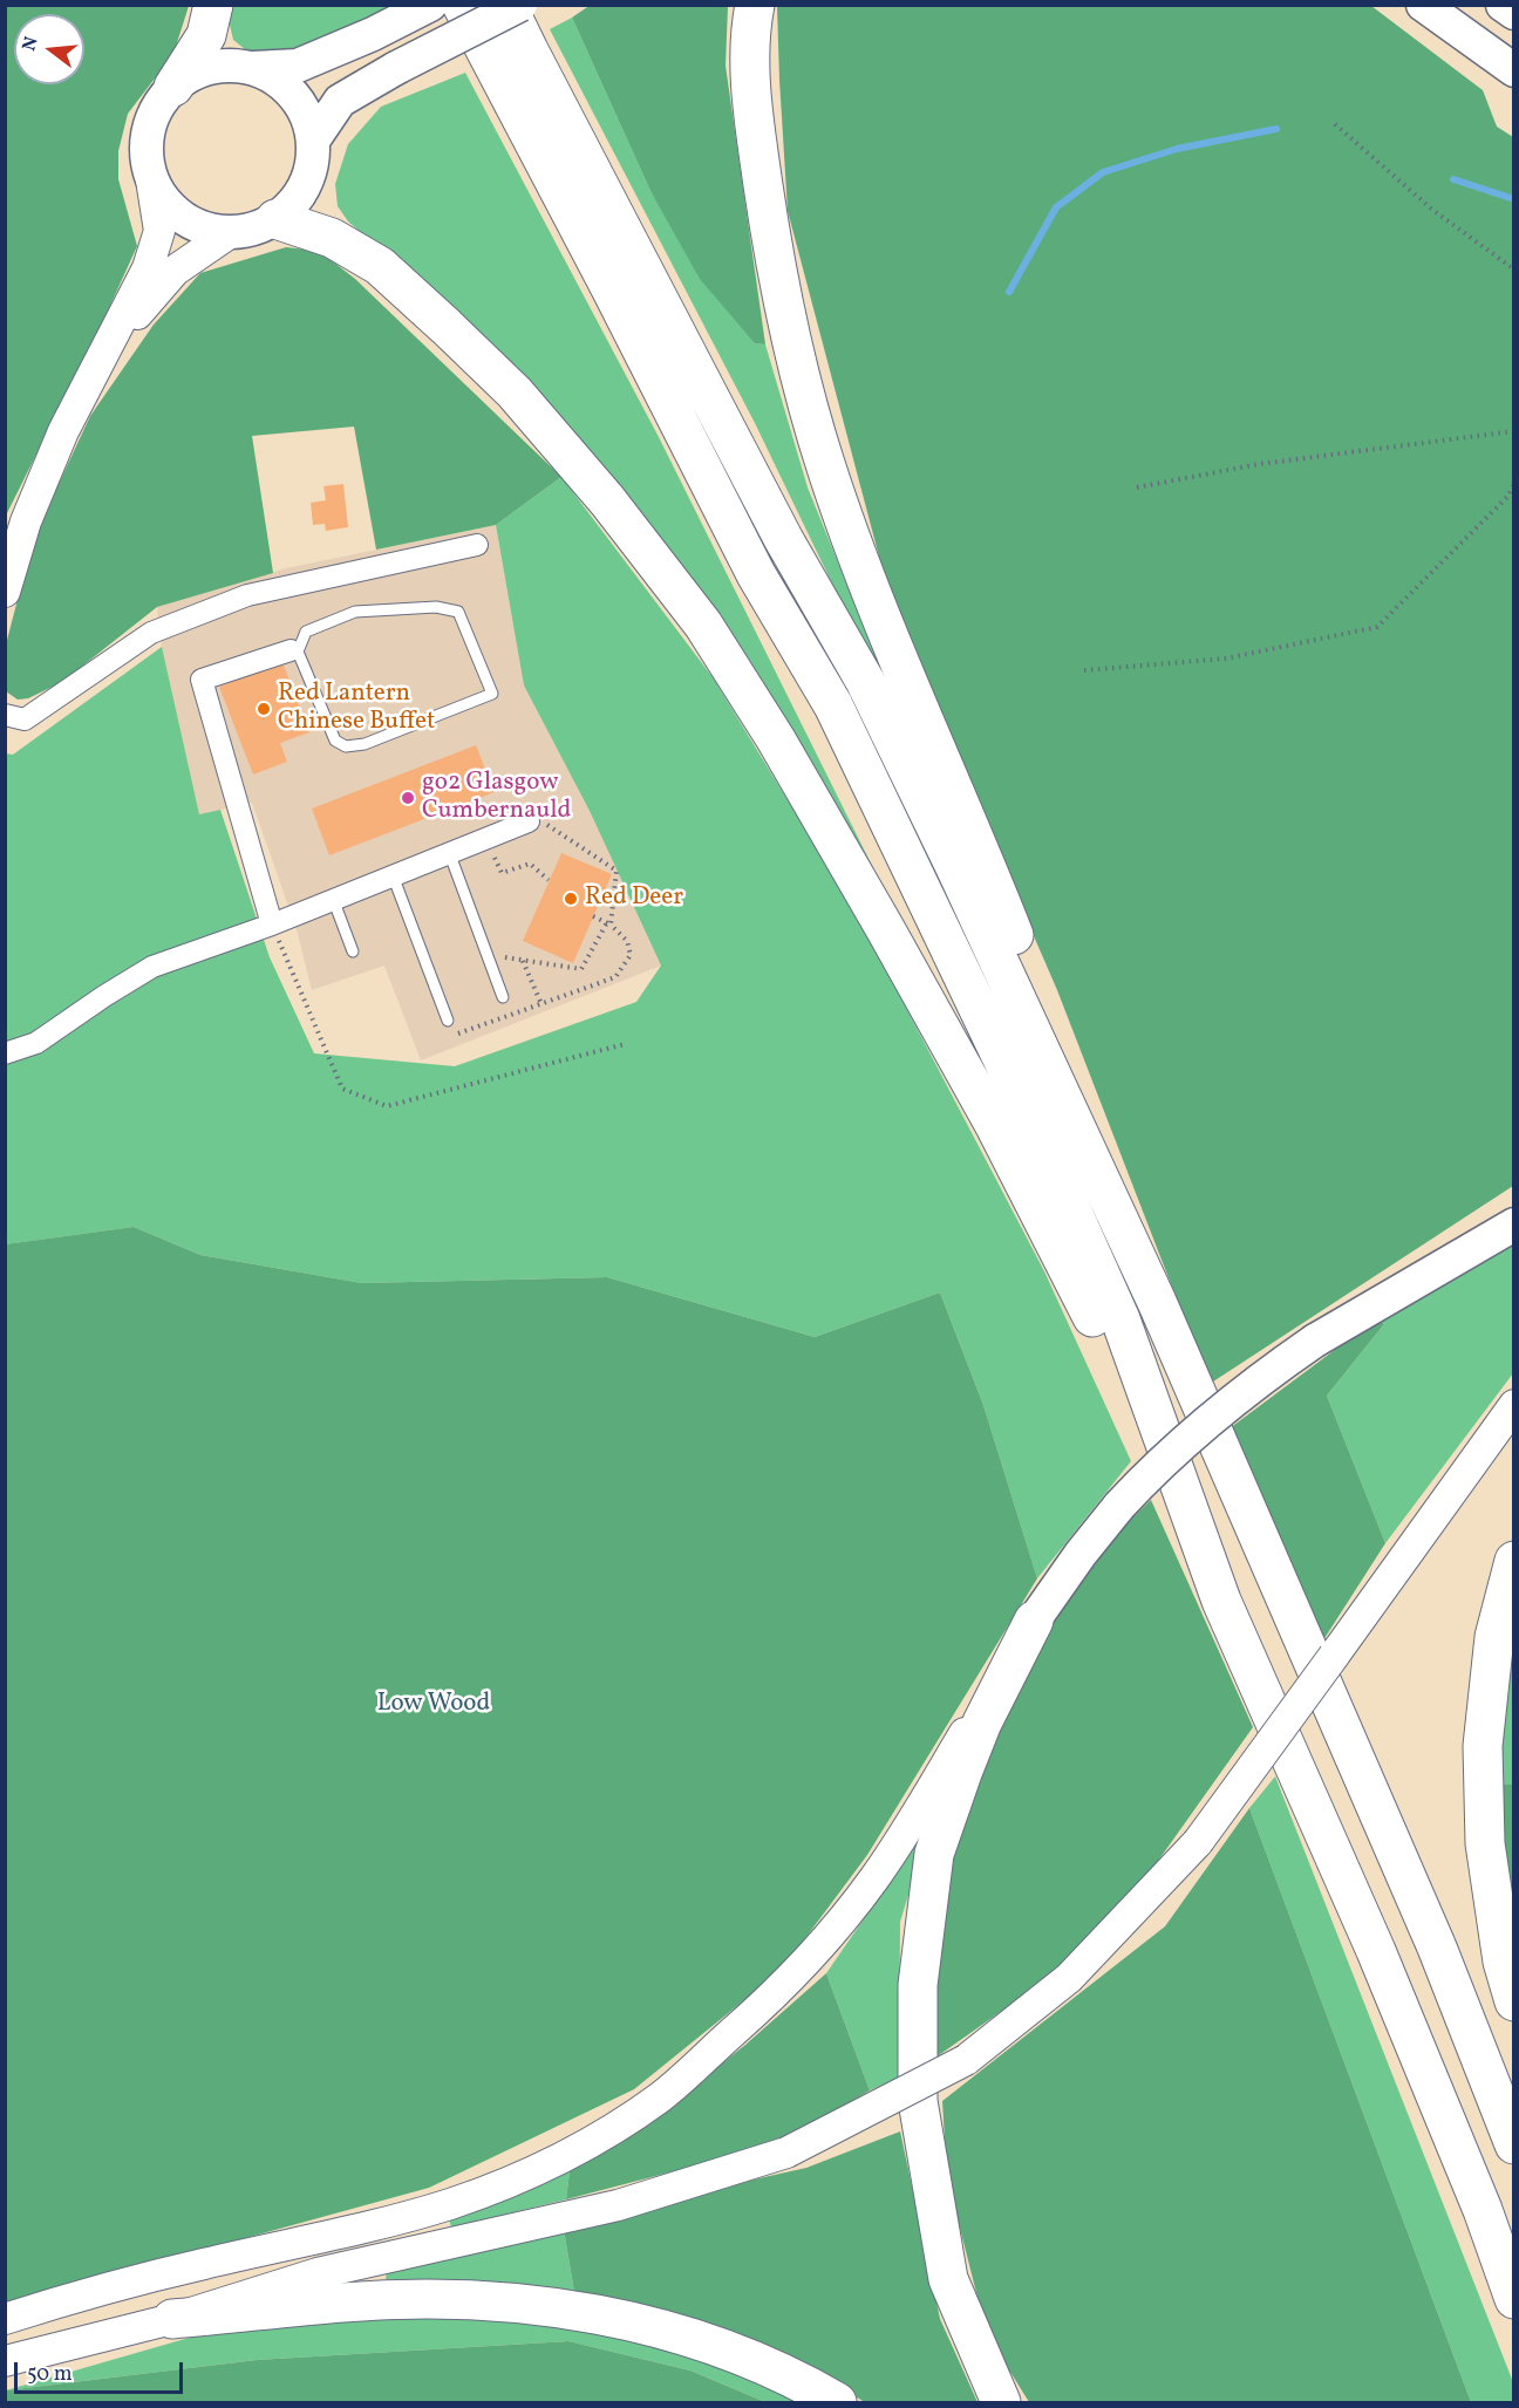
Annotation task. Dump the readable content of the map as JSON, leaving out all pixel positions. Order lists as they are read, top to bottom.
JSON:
{
  "parks": ["Low Wood"],
  "places": ["Red Lantern Chinese Buffet", "go2 Glasgow Cumbernauld", "Red Deer"],
  "scale_bar": "50 m",
  "north": "left"
}
